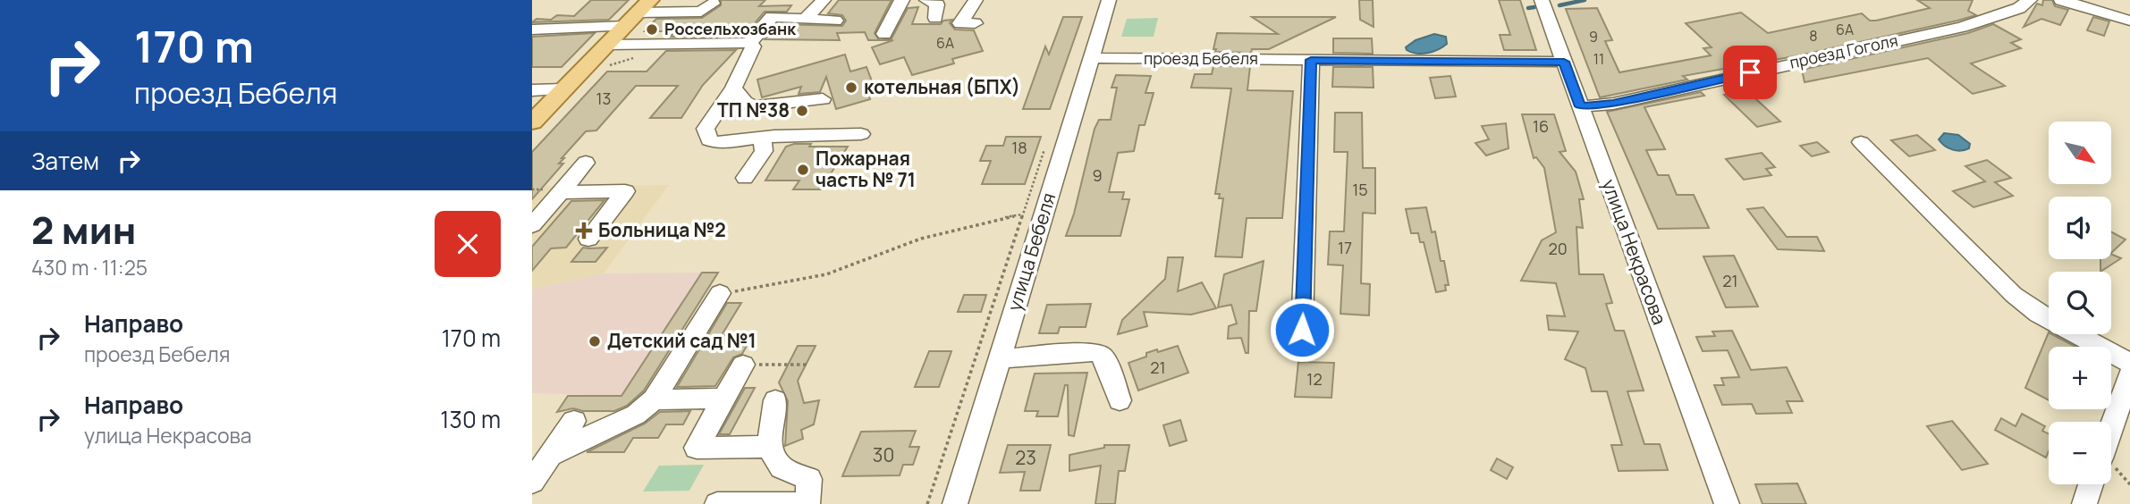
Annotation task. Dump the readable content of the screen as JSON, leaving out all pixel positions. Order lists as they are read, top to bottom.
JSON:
{
  "streets": {
    "street": [
      "проезд Гоголя",
      "проезд Бебеля",
      "улица Бебеля",
      "улица Некрасова"
    ]
  },
  "crossings": [
    ["проезд Гоголя", "улица Некрасова"],
    ["проезд Бебеля", "улица Бебеля"],
    ["проезд Бебеля", "улица Некрасова"]
  ],
  "places": {
    "other": [
      "Россельхозбанк",
      "котельная (БПХ)",
      "ТП №38",
      "Пожарная часть № 71",
      "Детский сад №1"
    ],
    "health": ["Больница №2"]
  },
  "house_numbers": [
    "6А",
    "8",
    "9",
    "6А",
    "11",
    "13",
    "16",
    "18",
    "9",
    "15",
    "17",
    "20",
    "21",
    "21",
    "12",
    "30",
    "23"
  ],
  "north": "bottom right",
  "page": {
    "turn": ["170 m", "проезд Бебеля"],
    "map_buttons": ["+", "−"],
    "then": "Затем",
    "heading": ["2 мин", "430 m · 11:25"],
    "list": [
      {
        "name": "Направо",
        "note": "проезд Бебеля",
        "value": "170 m"
      },
      {
        "name": "Направо",
        "note": "улица Некрасова",
        "value": "130 m"
      }
    ]
  }
}
